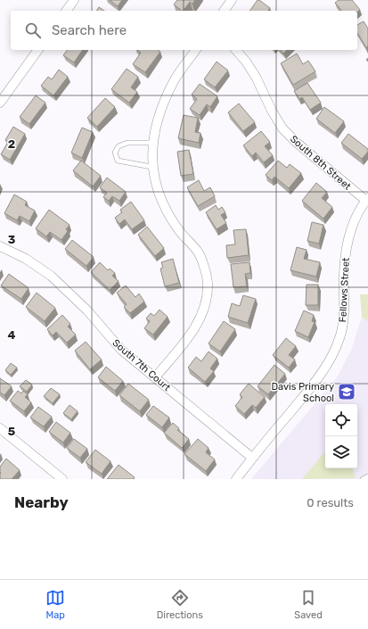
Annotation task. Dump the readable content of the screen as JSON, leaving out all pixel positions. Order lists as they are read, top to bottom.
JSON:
{
  "streets": {
    "street": ["South 8th Street", "Fellows Street", "South 7th Court"]
  },
  "crossings": [
    ["South 8th Street", "Fellows Street"],
    ["Fellows Street", "South 7th Court"]
  ],
  "places": {
    "school or university": ["Davis Primary School"]
  },
  "page": {
    "search": "Search here",
    "heading": ["Nearby", "0 results"],
    "nav": ["Map", "Directions", "Saved"]
  },
  "grid": {
    "rows": [
      "2",
      "3",
      "4",
      "5"
    ]
  }
}
